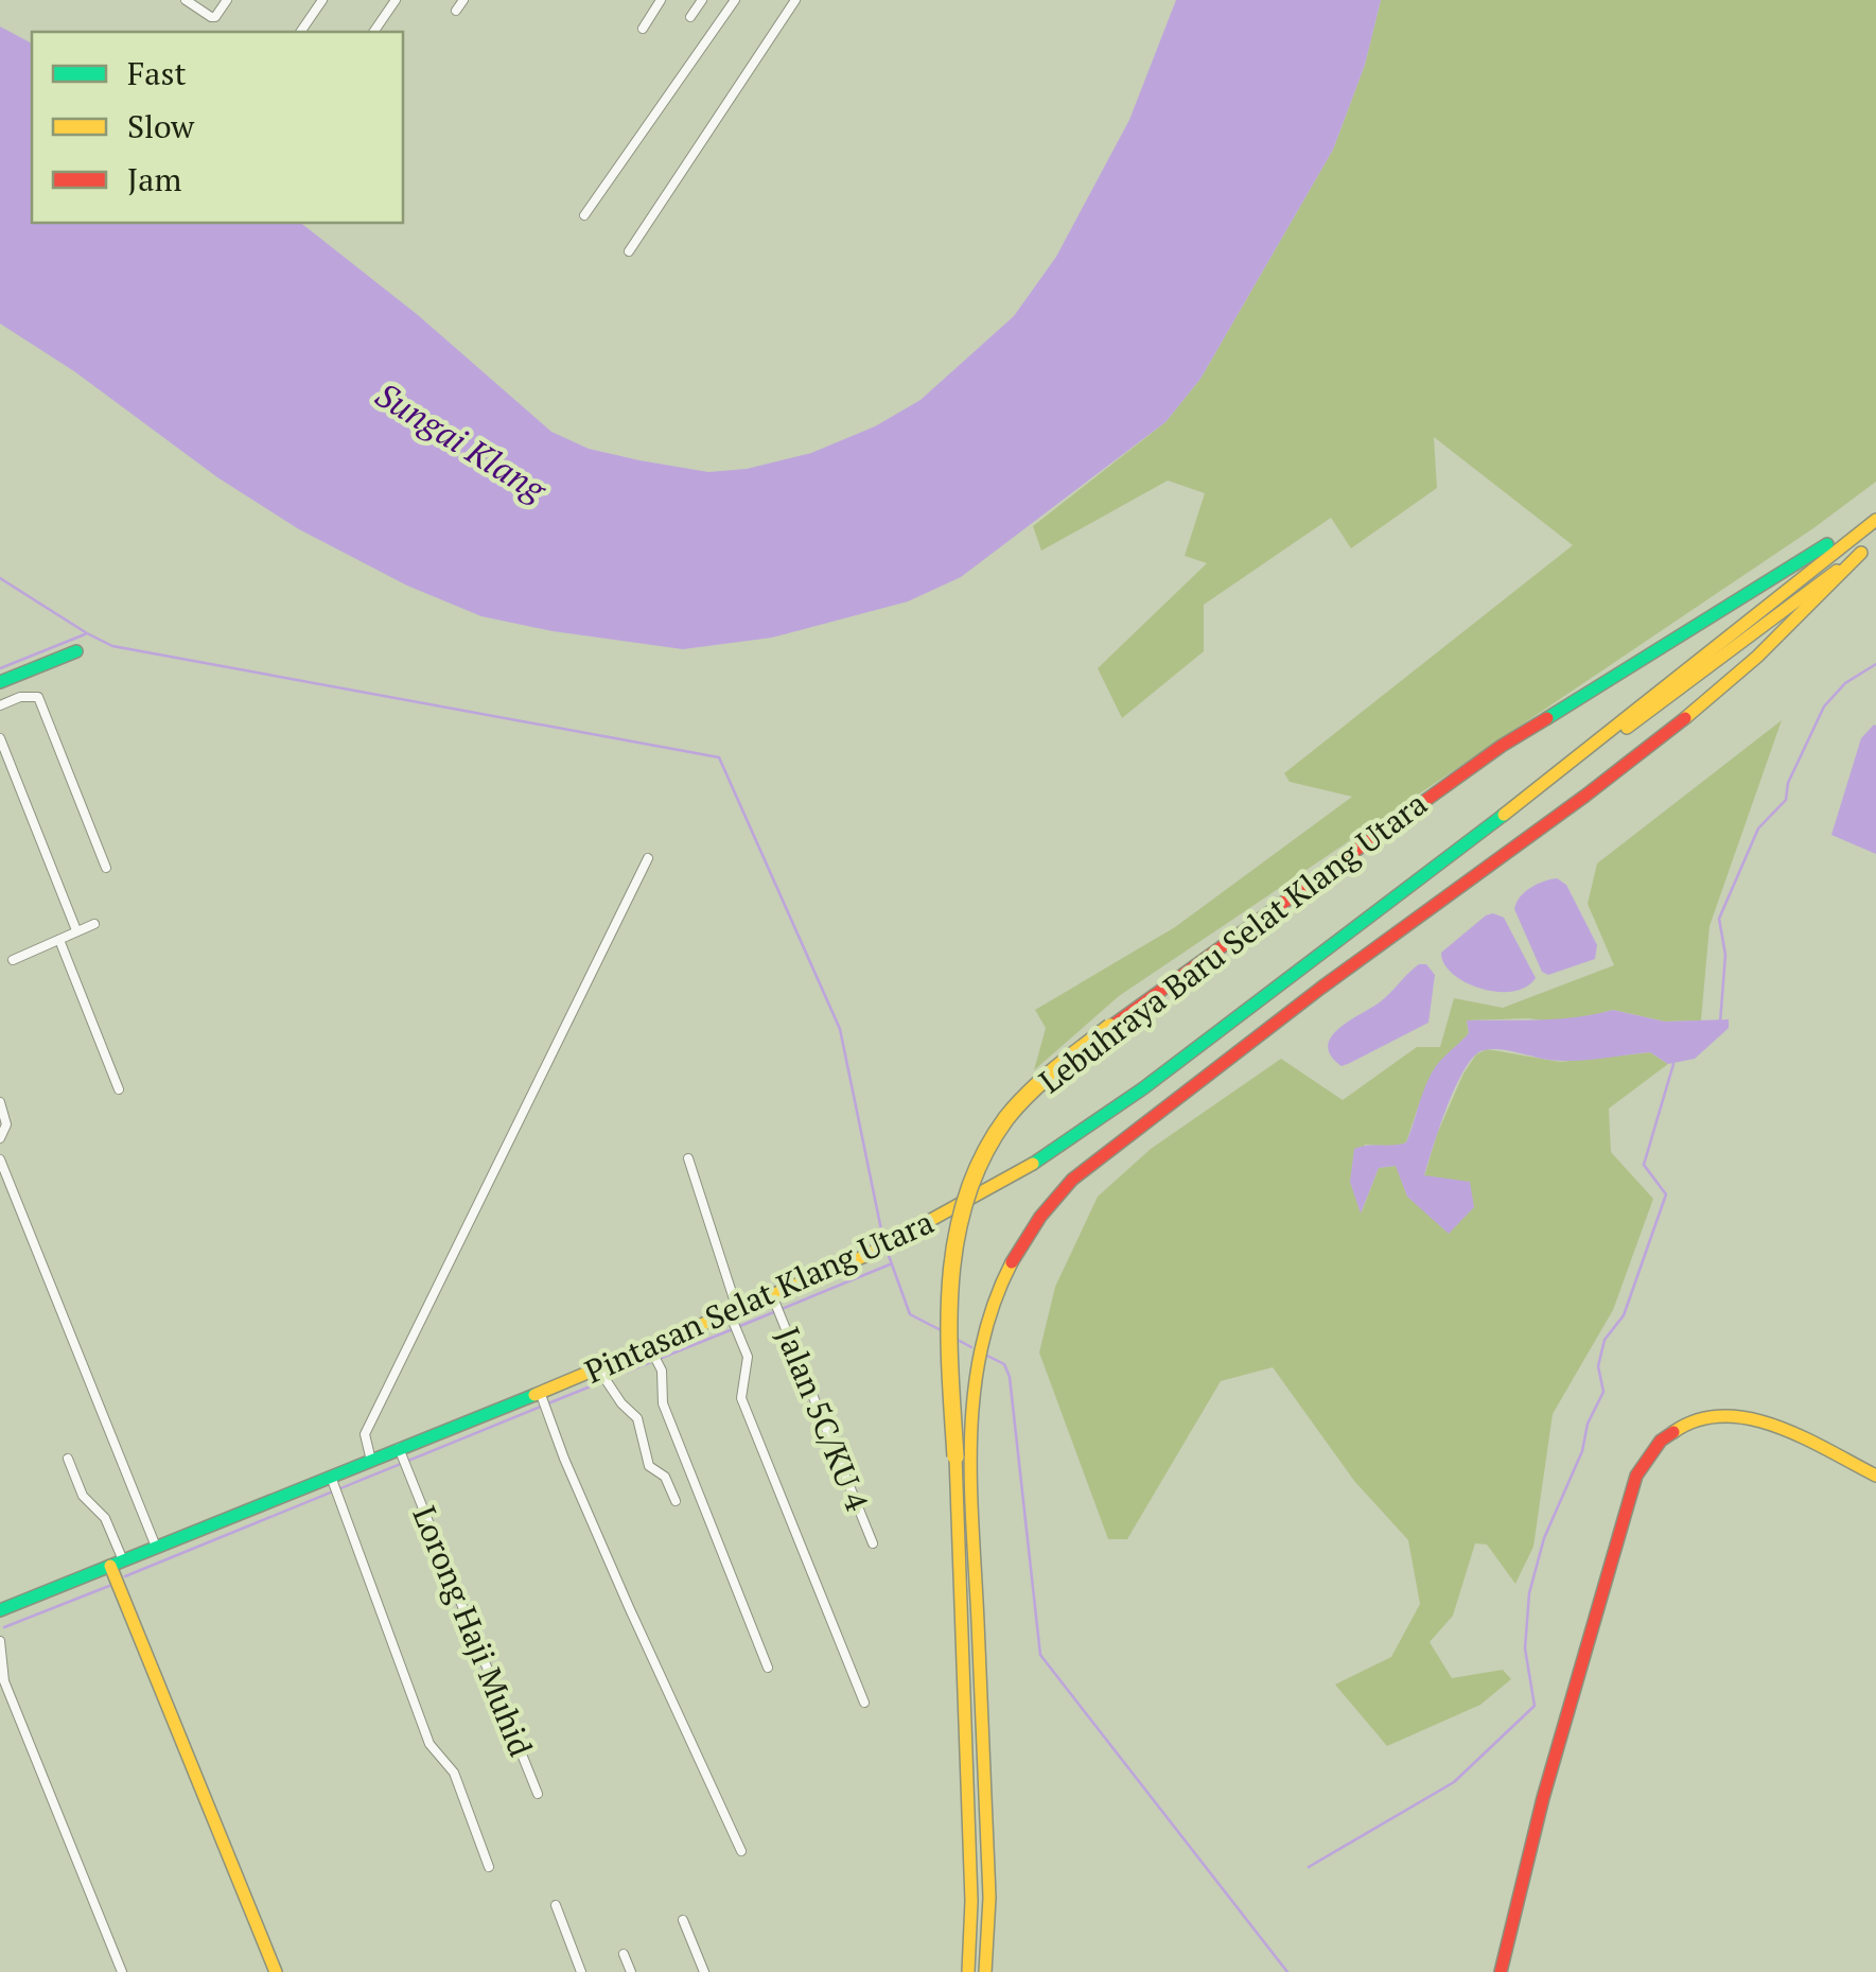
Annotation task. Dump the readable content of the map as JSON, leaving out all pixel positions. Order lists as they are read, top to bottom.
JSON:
{
  "streets": {
    "main road": ["Lebuhraya Baru Selat Klang Utara", "Pintasan Selat Klang Utara"],
    "street": ["Jalan 5C/KU 4", "Lorong Haji Muhid"]
  },
  "crossings": [
    ["Lebuhraya Baru Selat Klang Utara", "Pintasan Selat Klang Utara"],
    ["Pintasan Selat Klang Utara", "Jalan 5C/KU 4"],
    ["Pintasan Selat Klang Utara", "Lorong Haji Muhid"]
  ],
  "water": ["Sungai Klang"],
  "legend": ["Fast", "Slow", "Jam"]
}
